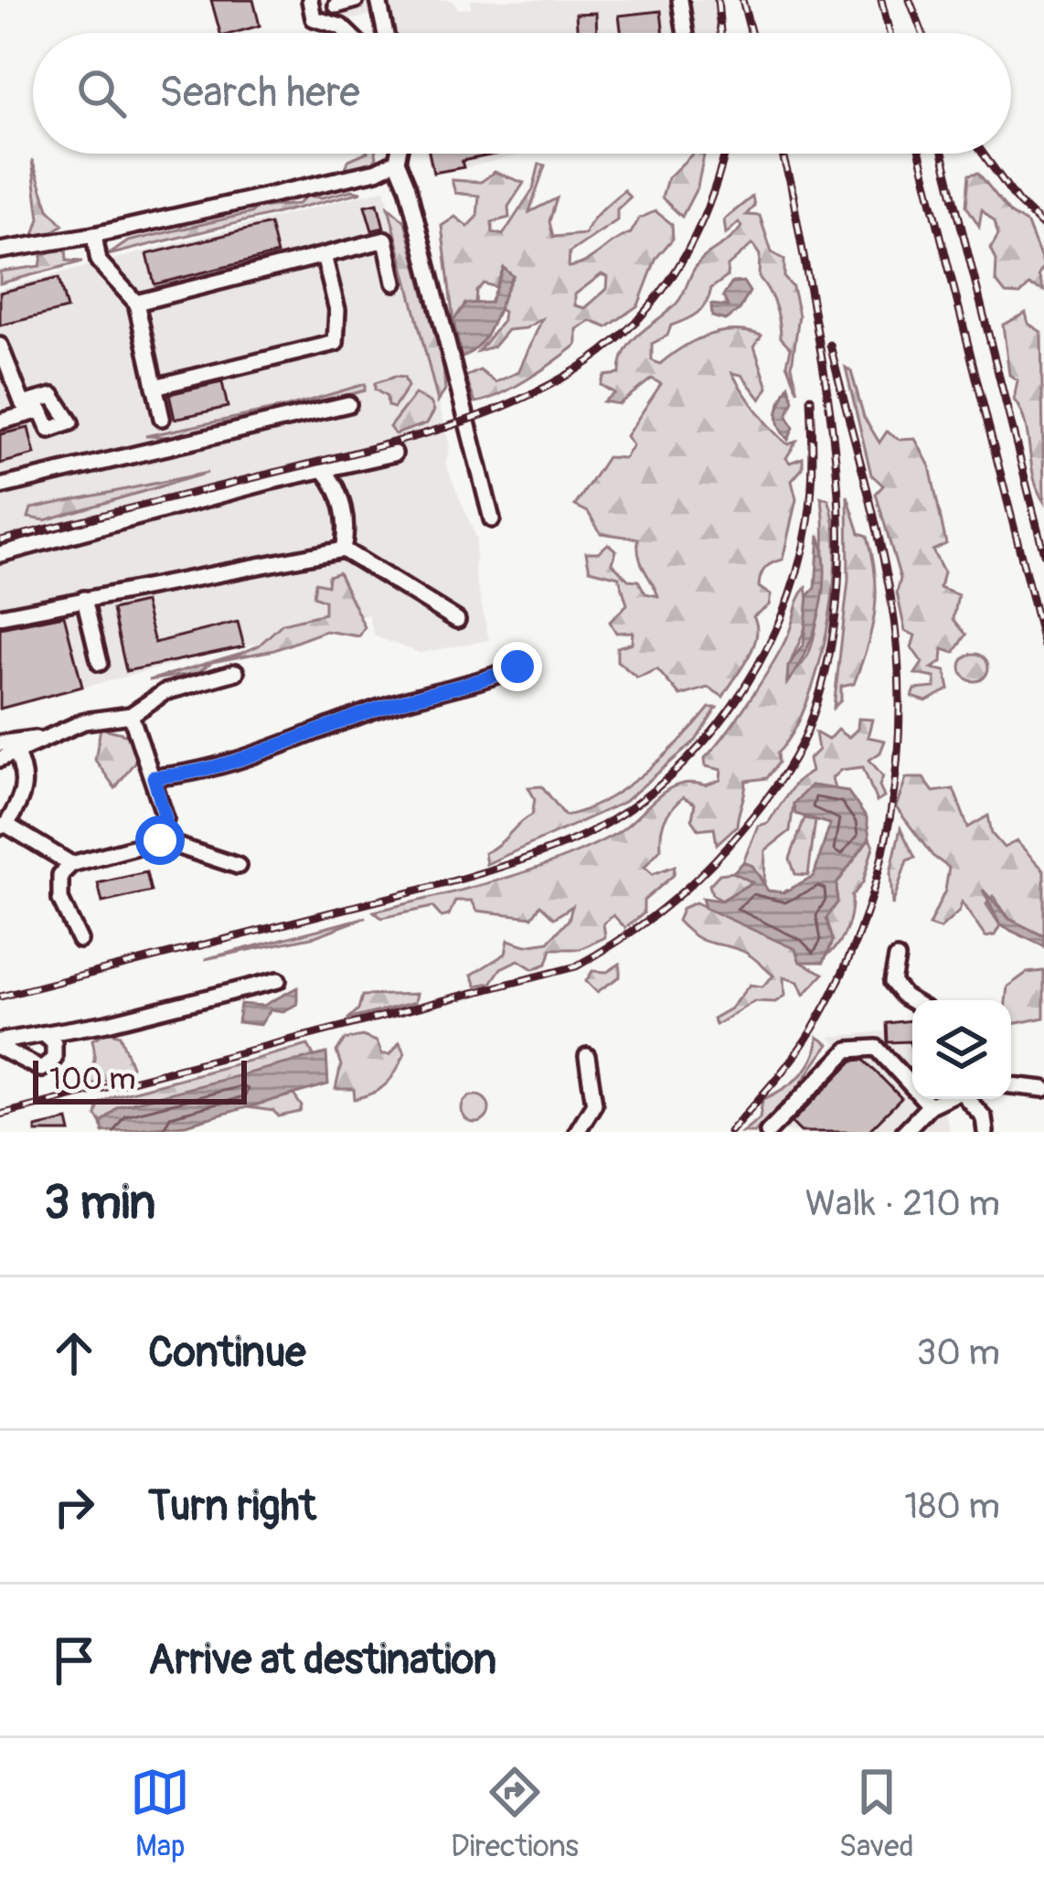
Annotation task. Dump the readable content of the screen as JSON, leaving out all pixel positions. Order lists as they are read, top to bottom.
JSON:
{
  "scale_bar": "100 m",
  "page": {
    "search": "Search here",
    "scale": "100 m",
    "heading": ["3 min", "Walk · 210 m"],
    "list": [
      ["Continue", "30 m"],
      ["Turn right", "180 m"],
      "Arrive at destination"
    ],
    "nav": ["Map", "Directions", "Saved"]
  }
}
